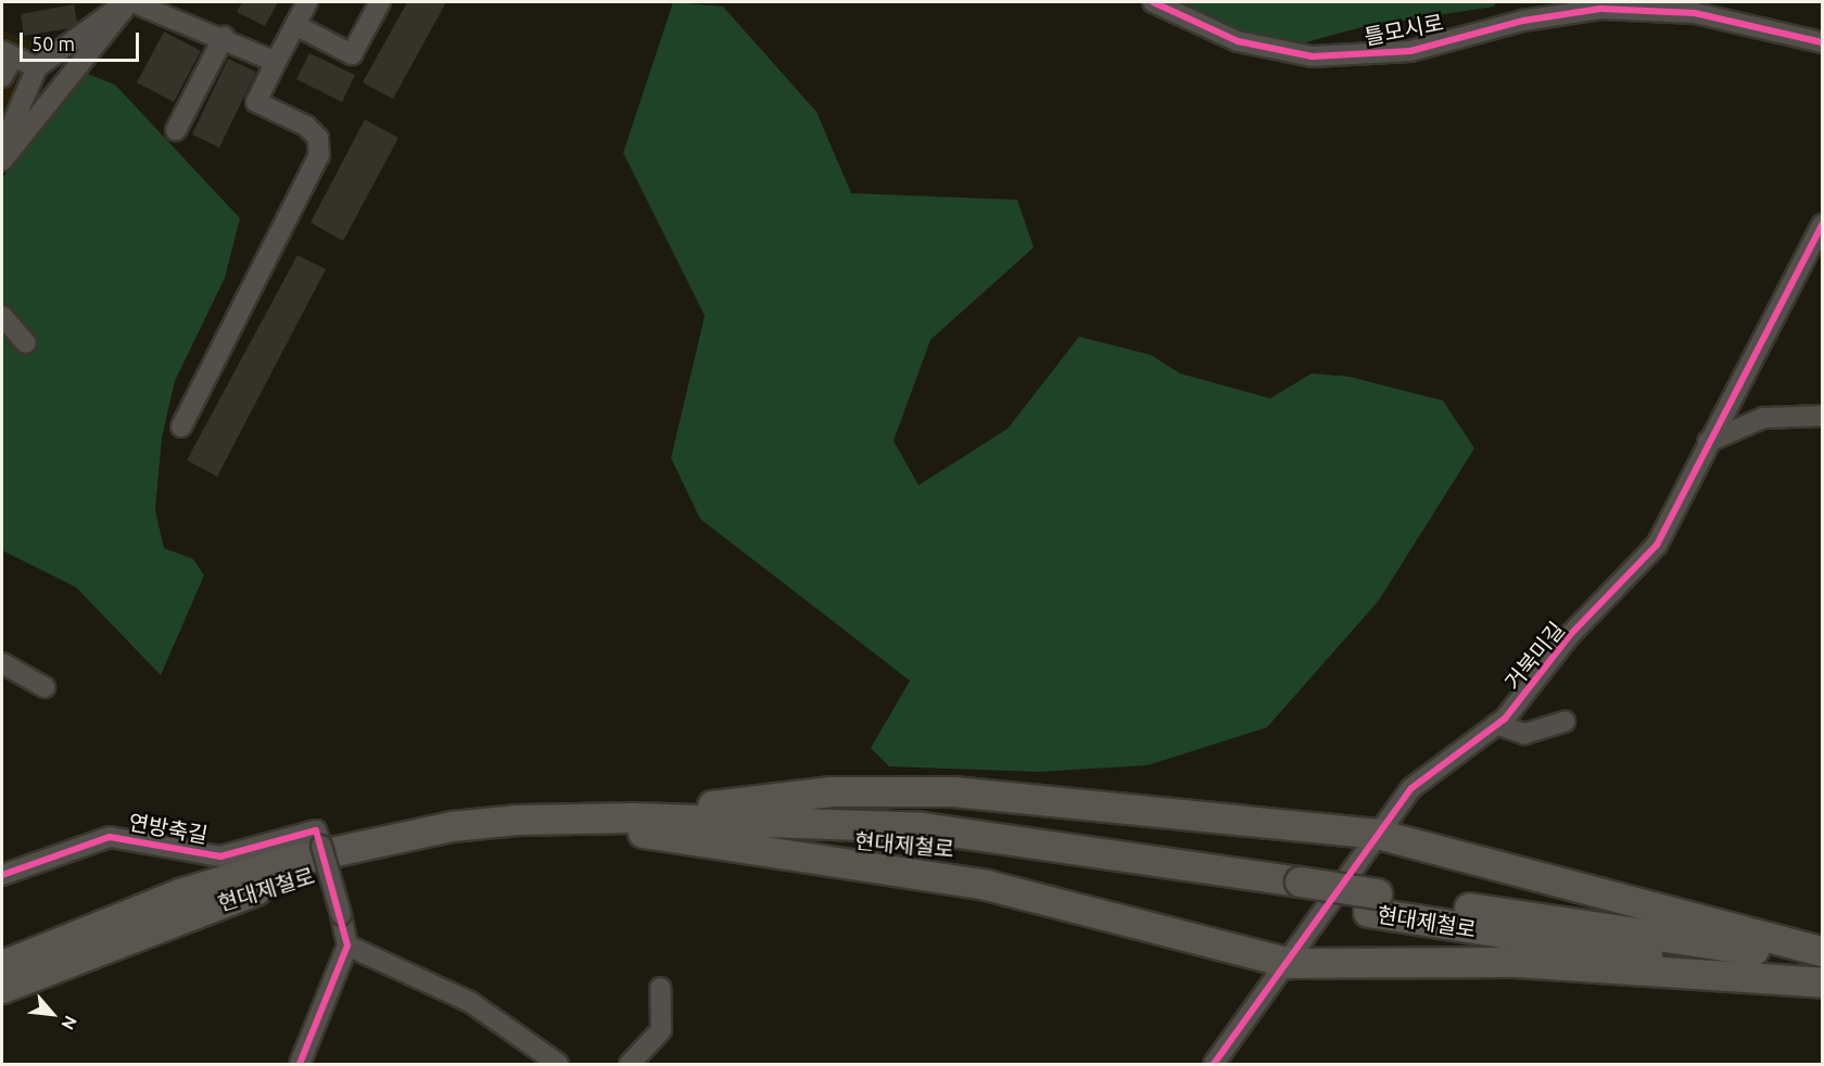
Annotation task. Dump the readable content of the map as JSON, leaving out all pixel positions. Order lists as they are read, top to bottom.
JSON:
{
  "streets": {
    "highway": ["현대제철로"],
    "street": ["틀모시로", "거북미길", "연방축길"]
  },
  "scale_bar": "50 m",
  "north": "bottom right"
}
